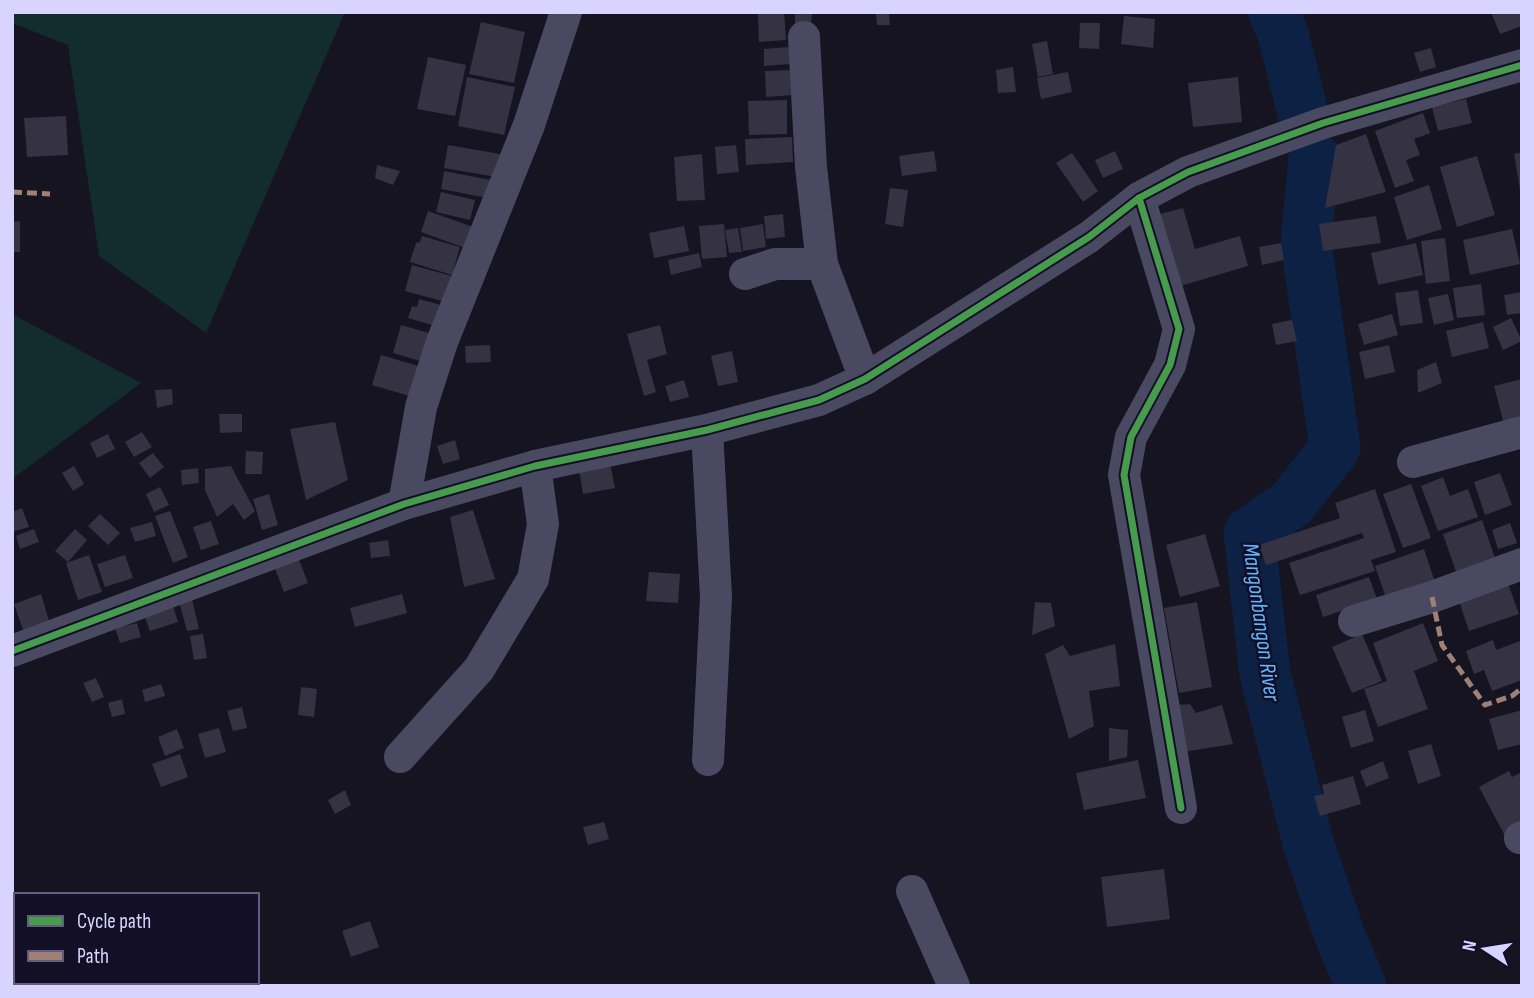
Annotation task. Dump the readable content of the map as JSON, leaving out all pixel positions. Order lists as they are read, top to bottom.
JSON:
{
  "water": ["Mangonbangon River"],
  "legend": ["Cycle path", "Path"],
  "north": "left"
}
